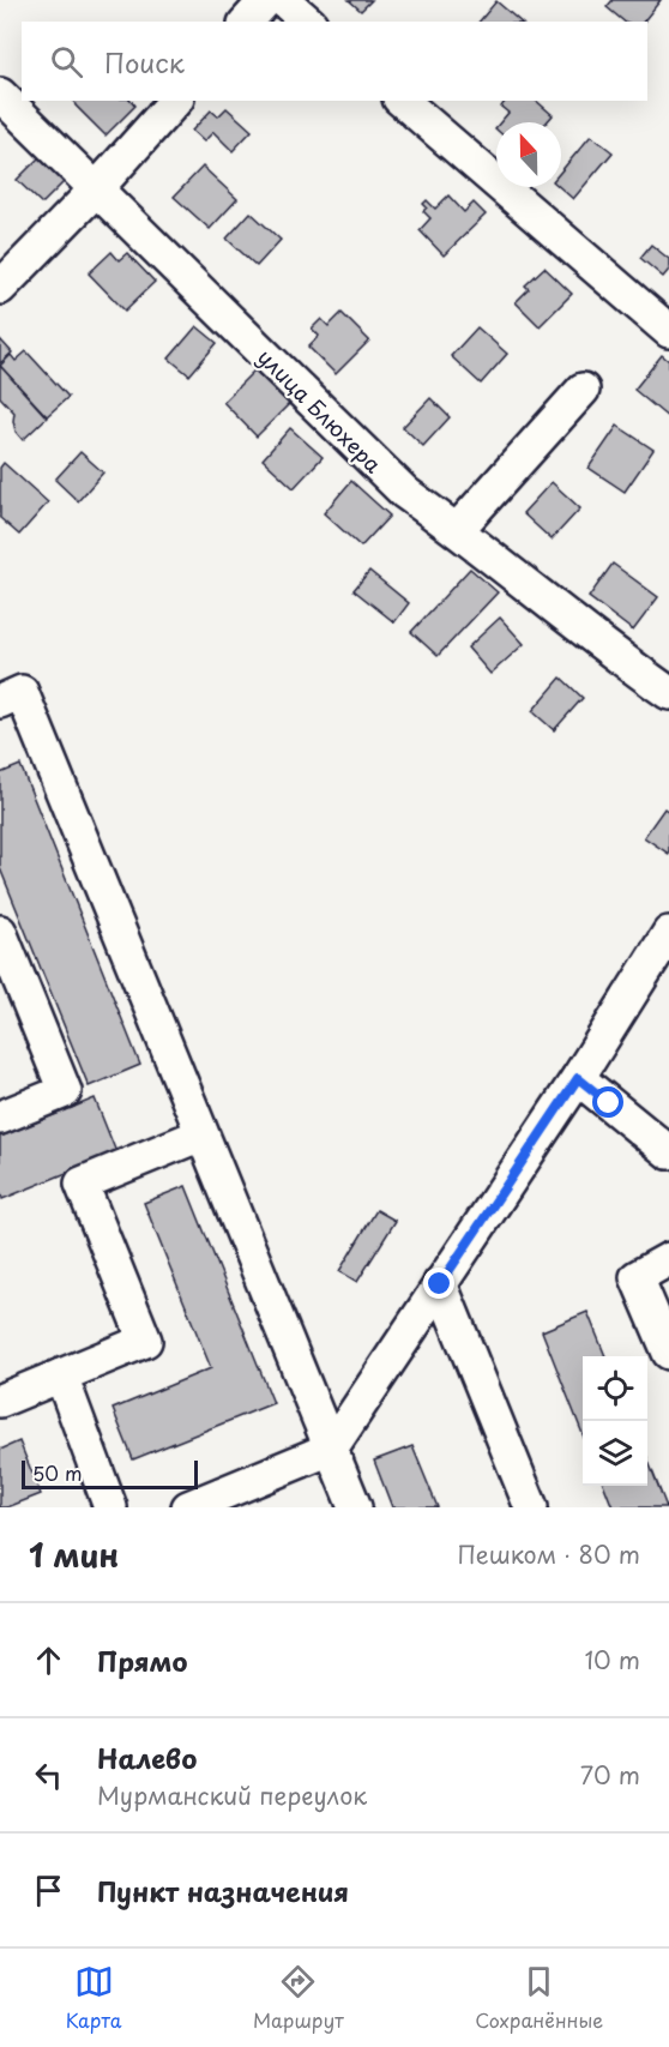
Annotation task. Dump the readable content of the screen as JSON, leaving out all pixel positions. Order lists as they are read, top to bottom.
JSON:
{
  "streets": {
    "street": ["улица Блюхера"]
  },
  "scale_bar": "50 m",
  "north": "top",
  "page": {
    "search": "Поиск",
    "scale": "50 m",
    "heading": ["1 мин", "Пешком · 80 m"],
    "list": [
      ["Прямо", "10 m"],
      ["Налево", "Мурманский переулок", "70 m"],
      "Пункт назначения"
    ],
    "nav": ["Карта", "Маршрут", "Сохранённые"]
  }
}
